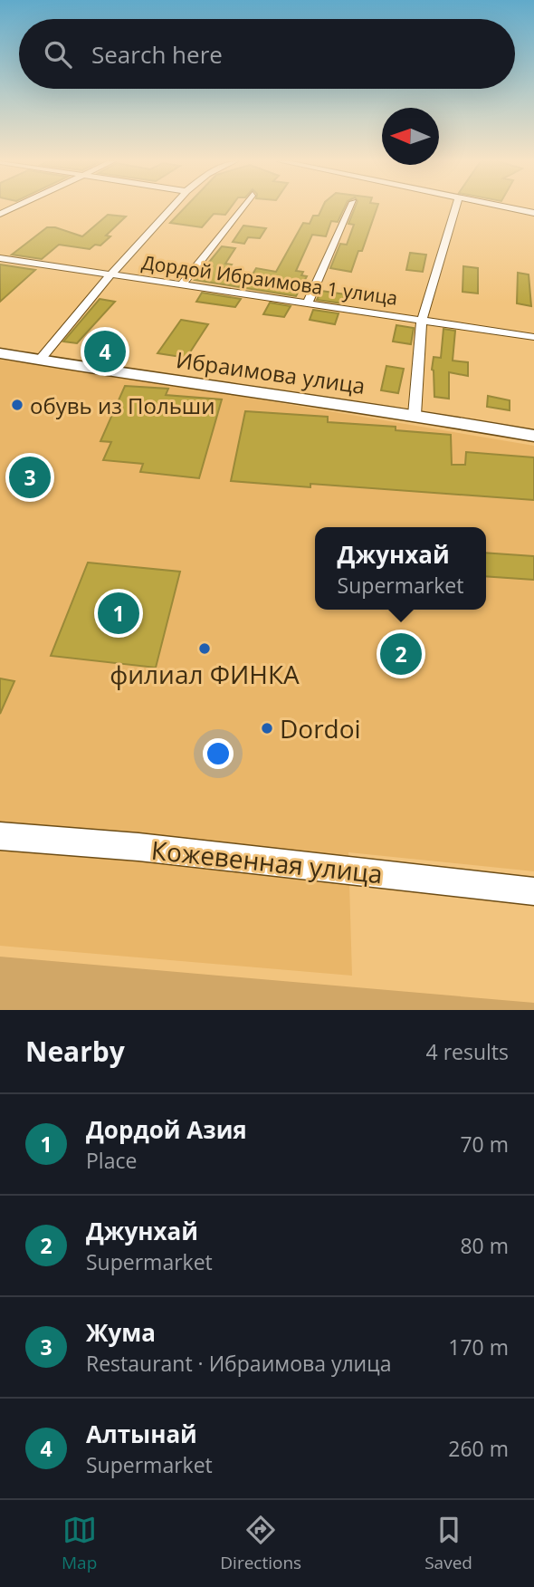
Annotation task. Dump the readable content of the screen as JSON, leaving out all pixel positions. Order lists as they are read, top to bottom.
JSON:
{
  "streets": {
    "main road": ["Ибраимова улица"],
    "street": ["Дордой Ибраимова 1 улица", "Кожевенная улица"]
  },
  "places": ["обувь из Польши", "филиал ФИНКА", "Dordoi"],
  "north": "left",
  "page": {
    "search": "Search here",
    "pins": [
      "4",
      "3",
      "1",
      "2"
    ],
    "popup": ["Джунхай", "Supermarket"],
    "heading": ["Nearby", "4 results"],
    "list": [
      {
        "mark": "1",
        "name": "Дордой Азия",
        "note": "Place",
        "value": "70 m"
      },
      {
        "mark": "2",
        "name": "Джунхай",
        "note": "Supermarket",
        "value": "80 m"
      },
      {
        "mark": "3",
        "name": "Жума",
        "note": "Restaurant · Ибраимова улица",
        "value": "170 m"
      },
      {
        "mark": "4",
        "name": "Алтынай",
        "note": "Supermarket",
        "value": "260 m"
      }
    ],
    "nav": ["Map", "Directions", "Saved"]
  }
}
